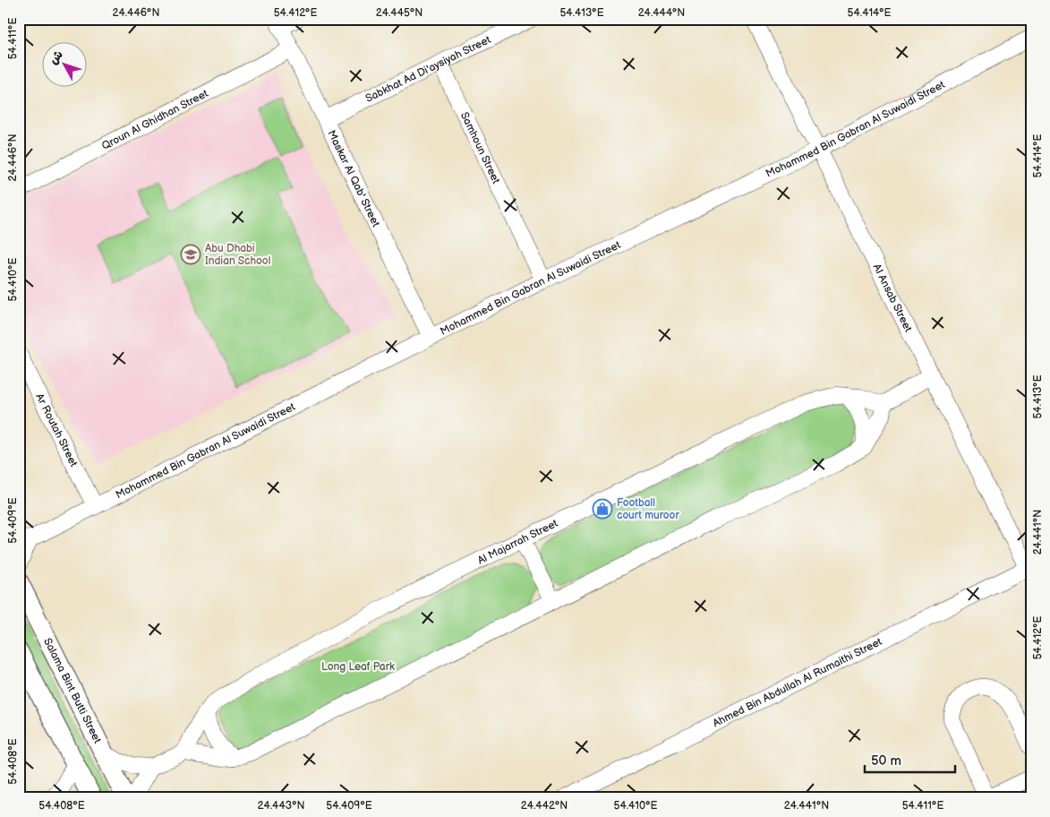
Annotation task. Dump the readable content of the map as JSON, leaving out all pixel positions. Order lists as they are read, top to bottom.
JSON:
{
  "streets": {
    "main road": ["Salama Bint Butti Street"],
    "street": [
      "Sabkhat Ad Di'aysiyah Street",
      "Qroun Al Ghidhan Street",
      "Mohammed Bin Gabran Al Suwaidi Street",
      "Samhoun Street",
      "Maskar Al Qab' Street",
      "Al Ansab Street",
      "Ar Routah Street",
      "Al Majarrah Street",
      "Ahmed Bin Abdullah Al Rumaithi Street"
    ]
  },
  "crossings": [
    ["Sabkhat Ad Di'aysiyah Street", "Samhoun Street"],
    ["Sabkhat Ad Di'aysiyah Street", "Maskar Al Qab' Street"],
    ["Qroun Al Ghidhan Street", "Maskar Al Qab' Street"],
    ["Mohammed Bin Gabran Al Suwaidi Street", "Samhoun Street"],
    ["Mohammed Bin Gabran Al Suwaidi Street", "Maskar Al Qab' Street"],
    ["Mohammed Bin Gabran Al Suwaidi Street", "Al Ansab Street"],
    ["Mohammed Bin Gabran Al Suwaidi Street", "Ar Routah Street"],
    ["Al Ansab Street", "Ahmed Bin Abdullah Al Rumaithi Street"]
  ],
  "parks": ["Long Leaf Park"],
  "places": {
    "school or university": ["Abu Dhabi Indian School"],
    "shop": ["Football court muroor"]
  },
  "scale_bar": "50 m",
  "north": "top left",
  "coordinates": [
    "24.446°N",
    "54.412°E",
    "24.445°N",
    "54.413°E",
    "24.444°N",
    "54.414°E",
    "54.411°E",
    "54.410°E",
    "54.409°E",
    "24.441°N",
    "54.408°E",
    "24.443°N",
    "24.442°N"
  ]
}
